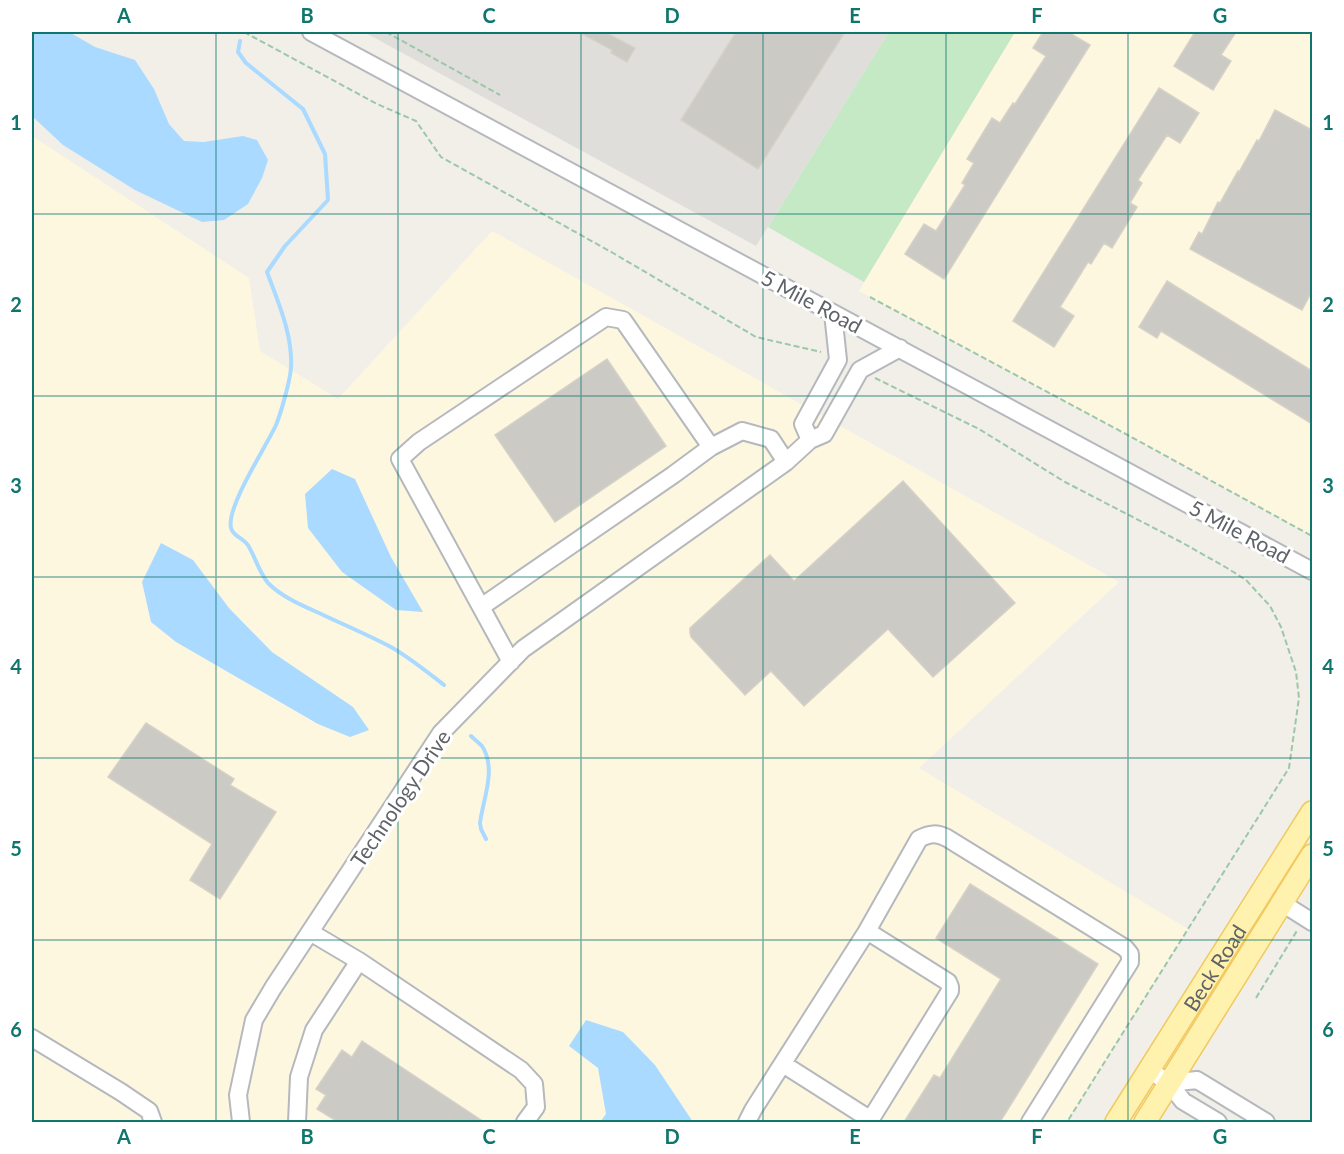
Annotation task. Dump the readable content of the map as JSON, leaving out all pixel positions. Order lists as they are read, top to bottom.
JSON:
{
  "streets": {
    "main road": ["Beck Road"],
    "street": ["5 Mile Road", "Technology Drive"]
  },
  "grid": {
    "columns": [
      "A",
      "B",
      "C",
      "D",
      "E",
      "F",
      "G"
    ],
    "rows": [
      "1",
      "2",
      "3",
      "4",
      "5",
      "6"
    ]
  }
}
